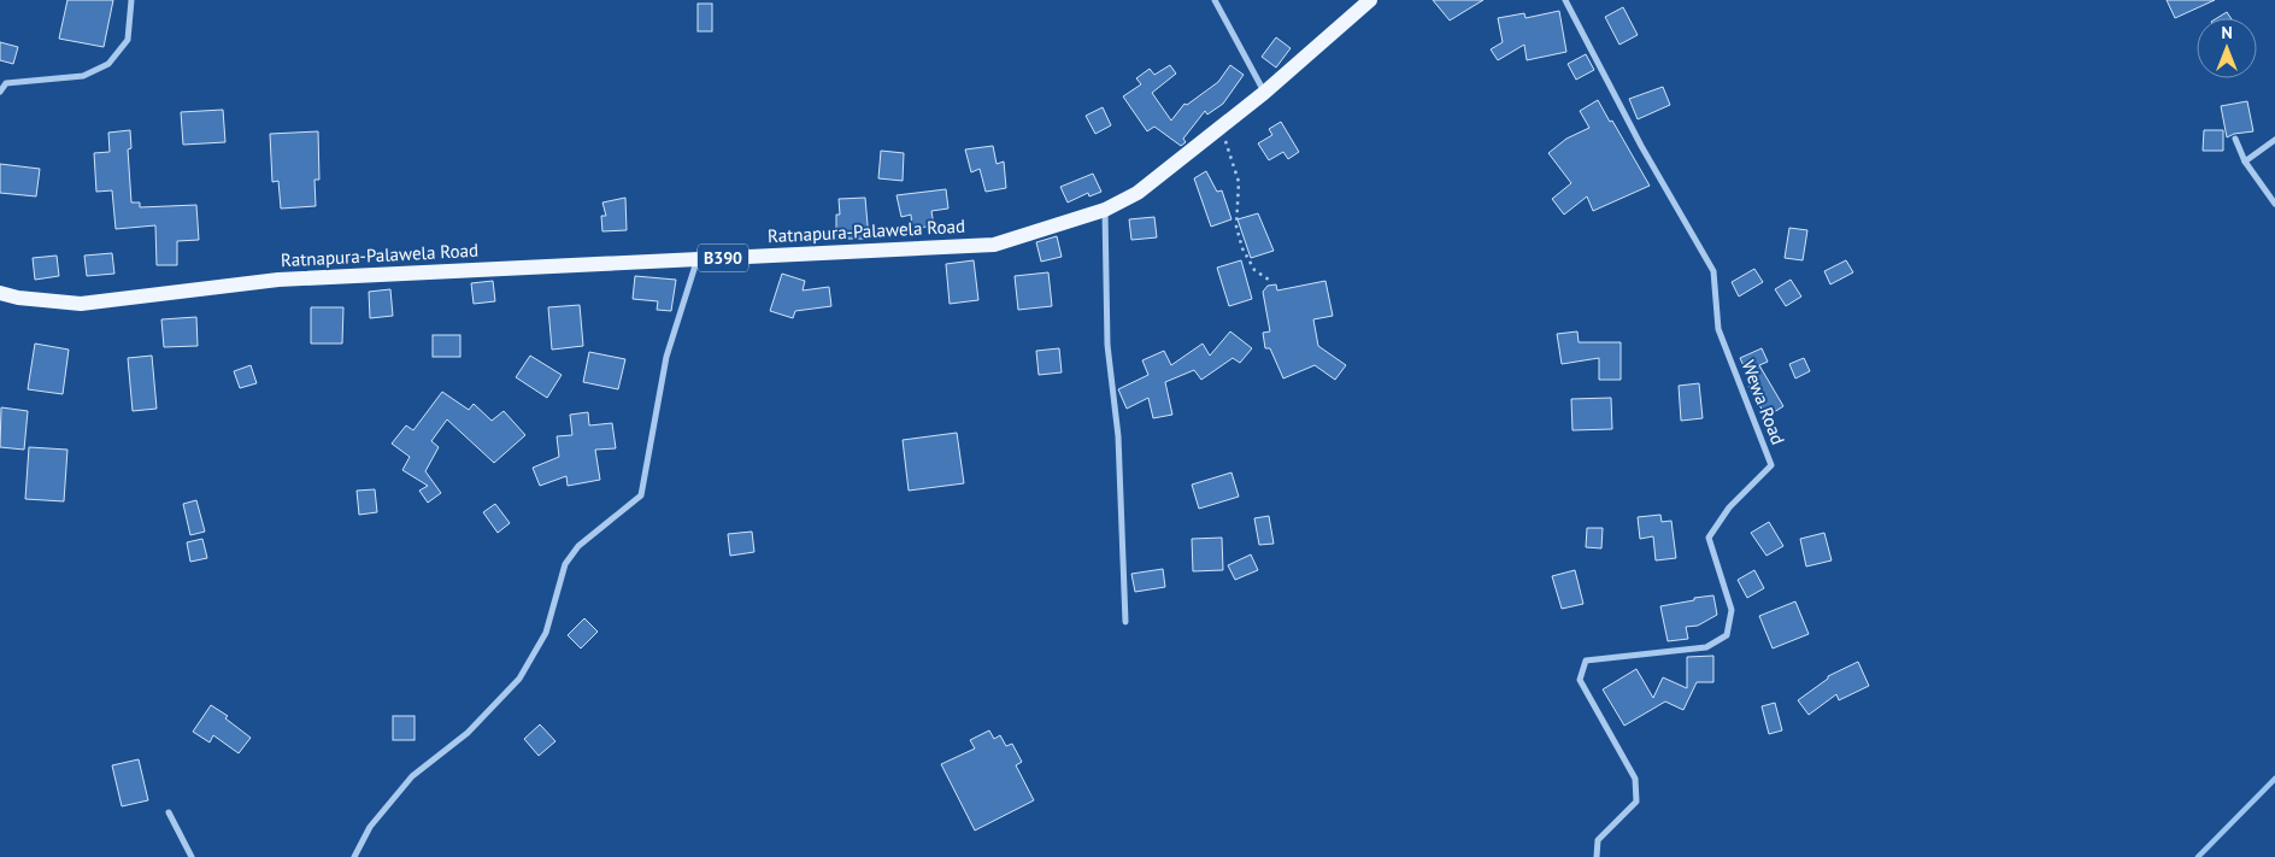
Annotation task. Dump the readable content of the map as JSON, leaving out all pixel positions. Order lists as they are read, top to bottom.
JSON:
{
  "streets": {
    "main road": ["Ratnapura-Palawela Road", "B390"],
    "street": ["Wewa Road"]
  },
  "north": "top"
}
